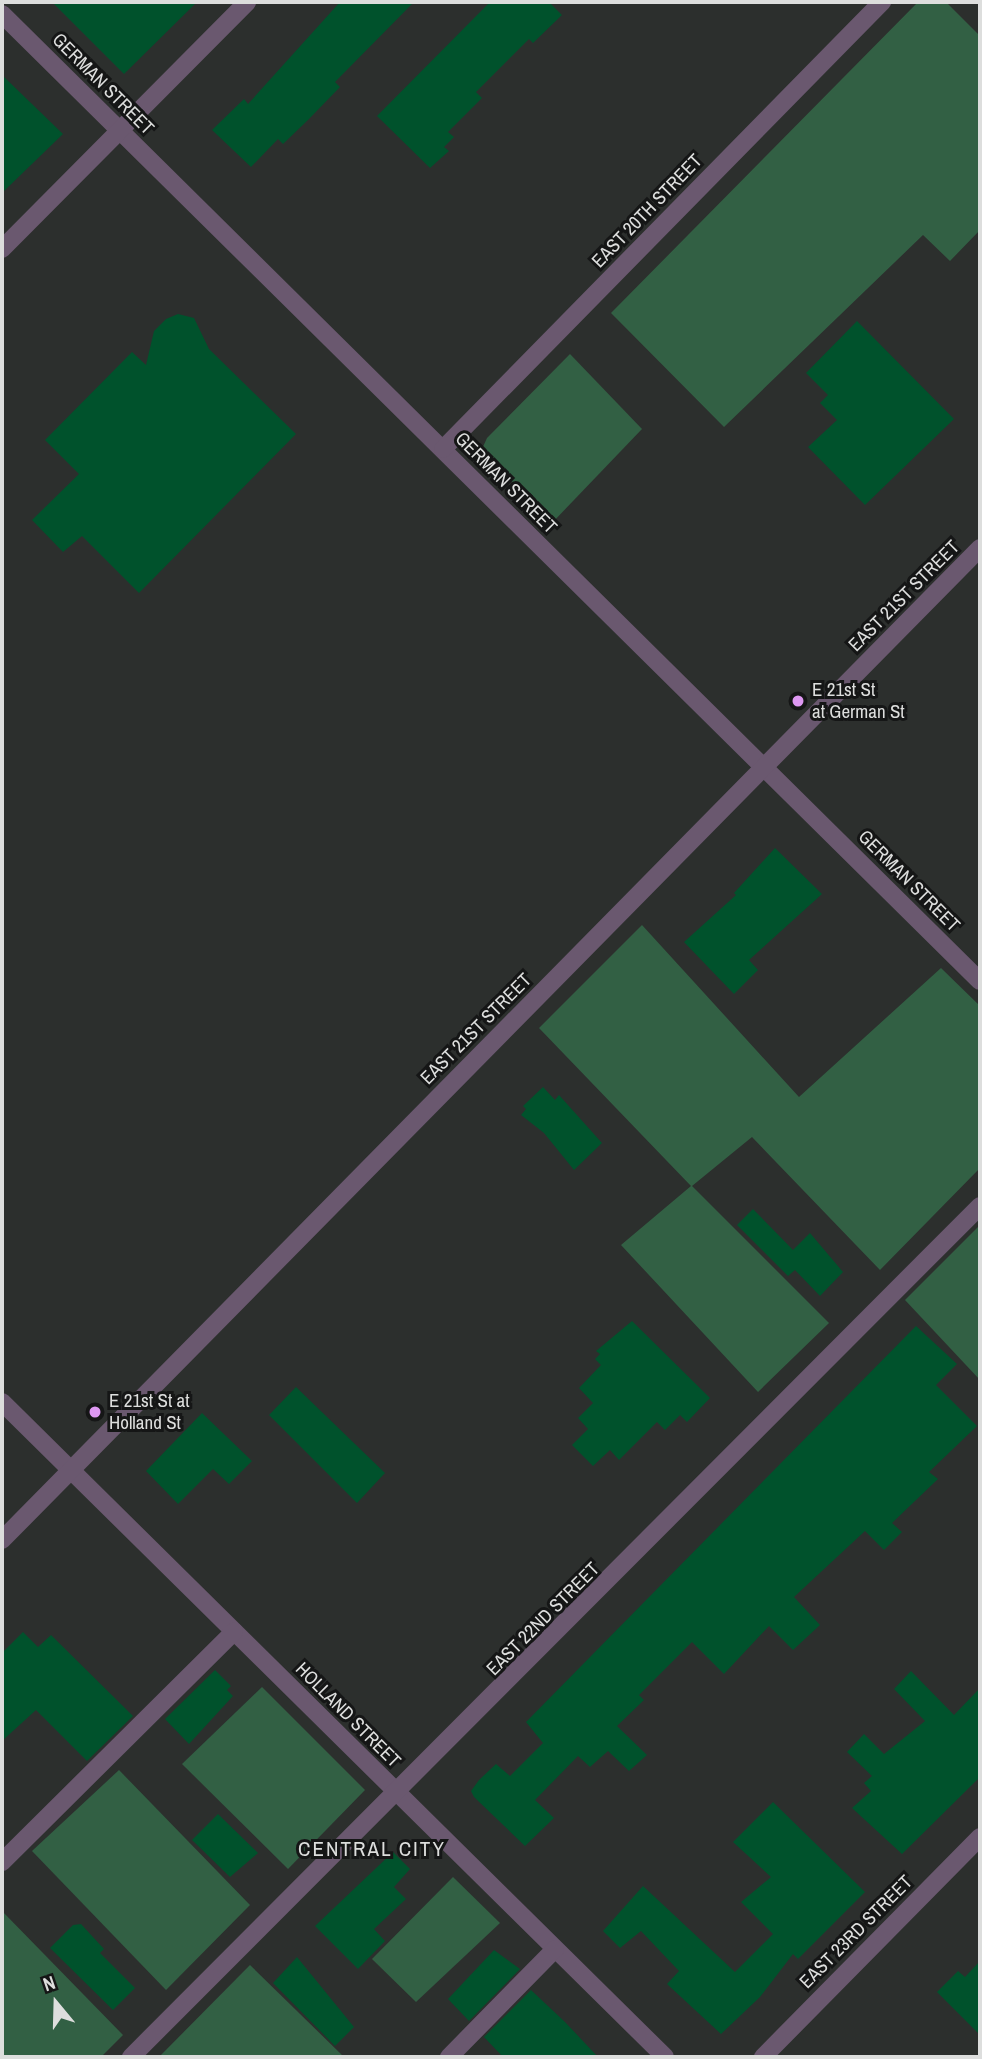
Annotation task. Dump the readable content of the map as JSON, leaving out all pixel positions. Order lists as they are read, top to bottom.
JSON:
{
  "streets": {
    "street": [
      "GERMAN STREET",
      "EAST 20TH STREET",
      "EAST 21ST STREET",
      "EAST 22ND STREET",
      "HOLLAND STREET",
      "EAST 23RD STREET"
    ]
  },
  "crossings": [
    ["GERMAN STREET", "EAST 20TH STREET"],
    ["GERMAN STREET", "EAST 21ST STREET"],
    ["EAST 21ST STREET", "HOLLAND STREET"],
    ["EAST 22ND STREET", "HOLLAND STREET"]
  ],
  "districts": ["CENTRAL CITY"],
  "places": ["E 21st St at German St", "E 21st St at Holland St"],
  "north": "top"
}
